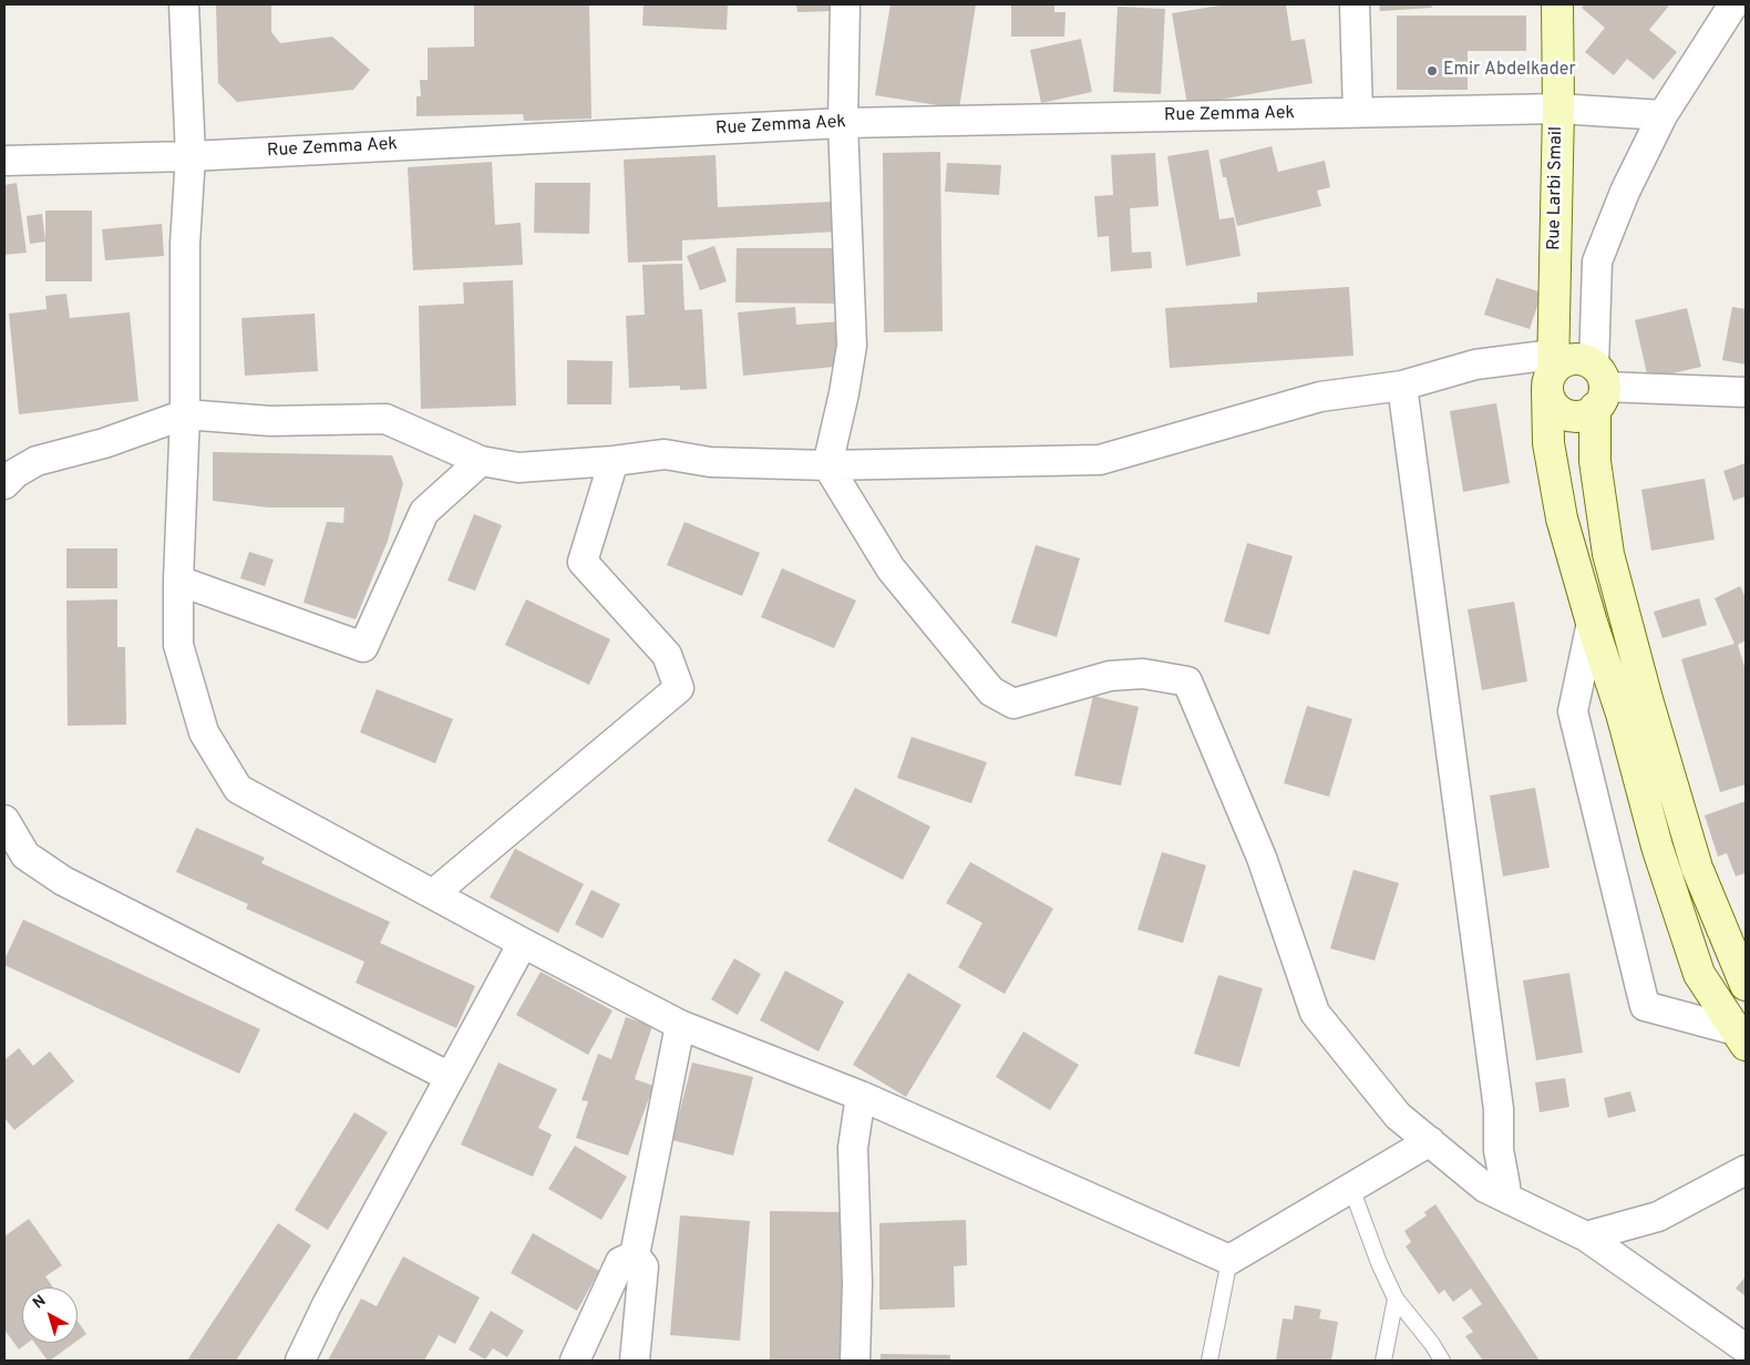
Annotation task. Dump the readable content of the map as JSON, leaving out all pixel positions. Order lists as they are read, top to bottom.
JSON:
{
  "streets": {
    "main road": ["Rue Larbi Smail"],
    "street": ["Rue Zemma Aek"]
  },
  "crossings": [
    ["Rue Zemma Aek", "Rue Larbi Smail"]
  ],
  "places": ["Emir Abdelkader"],
  "north": "top left"
}
